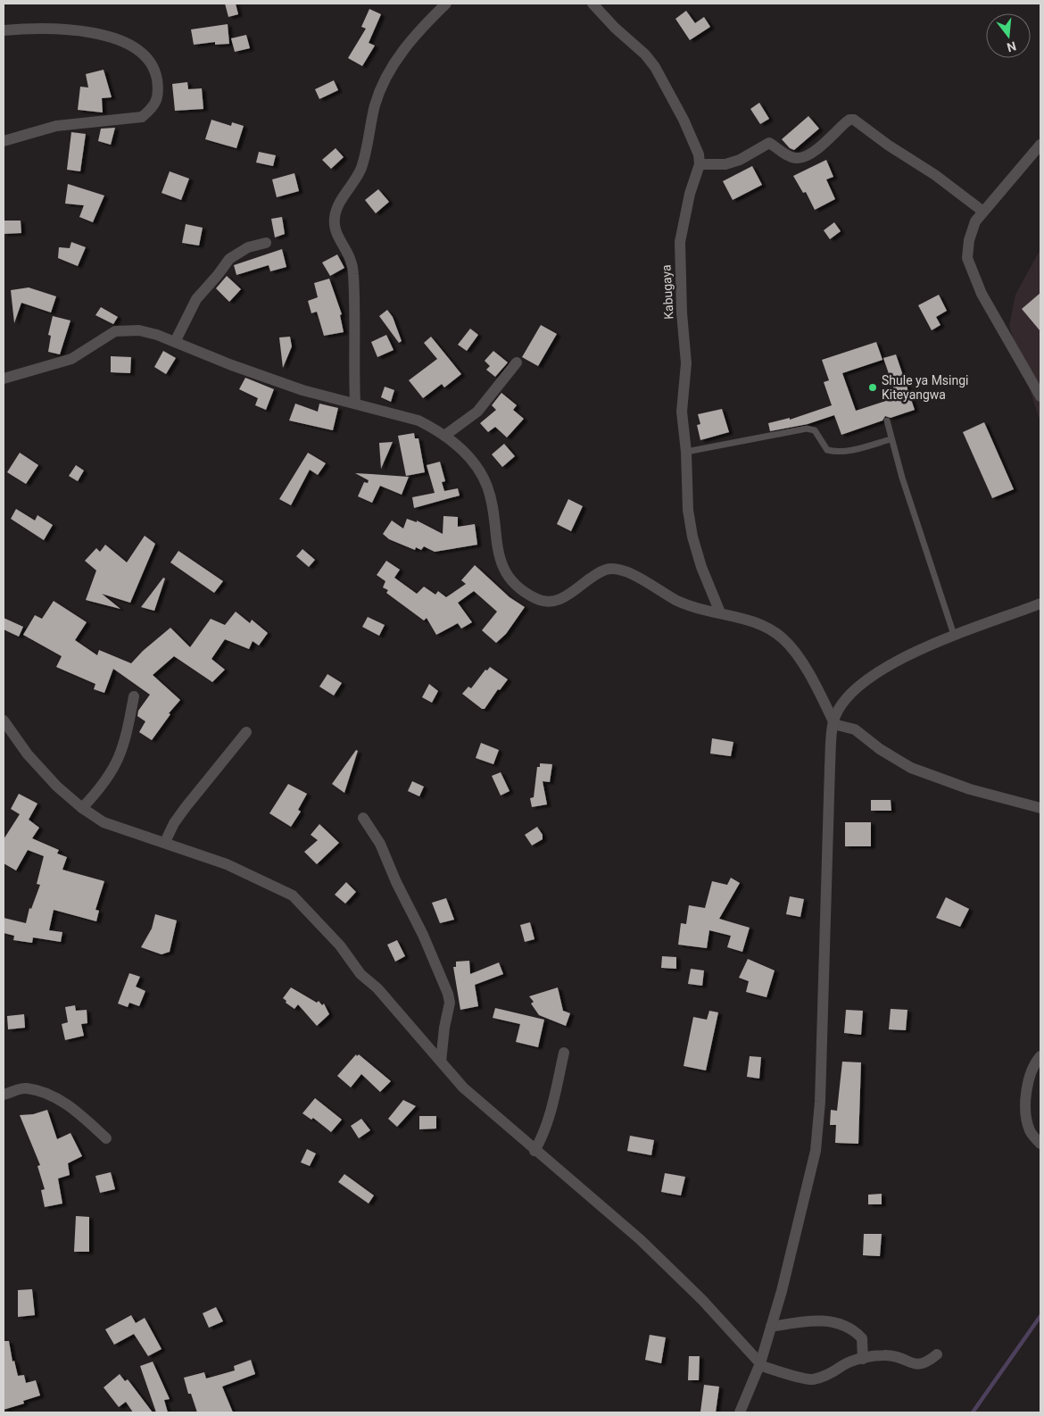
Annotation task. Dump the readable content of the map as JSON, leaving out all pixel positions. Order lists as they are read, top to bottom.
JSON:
{
  "streets": {
    "street": ["Kabugaya"]
  },
  "places": ["Shule ya Msingi Kiteyangwa"],
  "north": "bottom"
}
